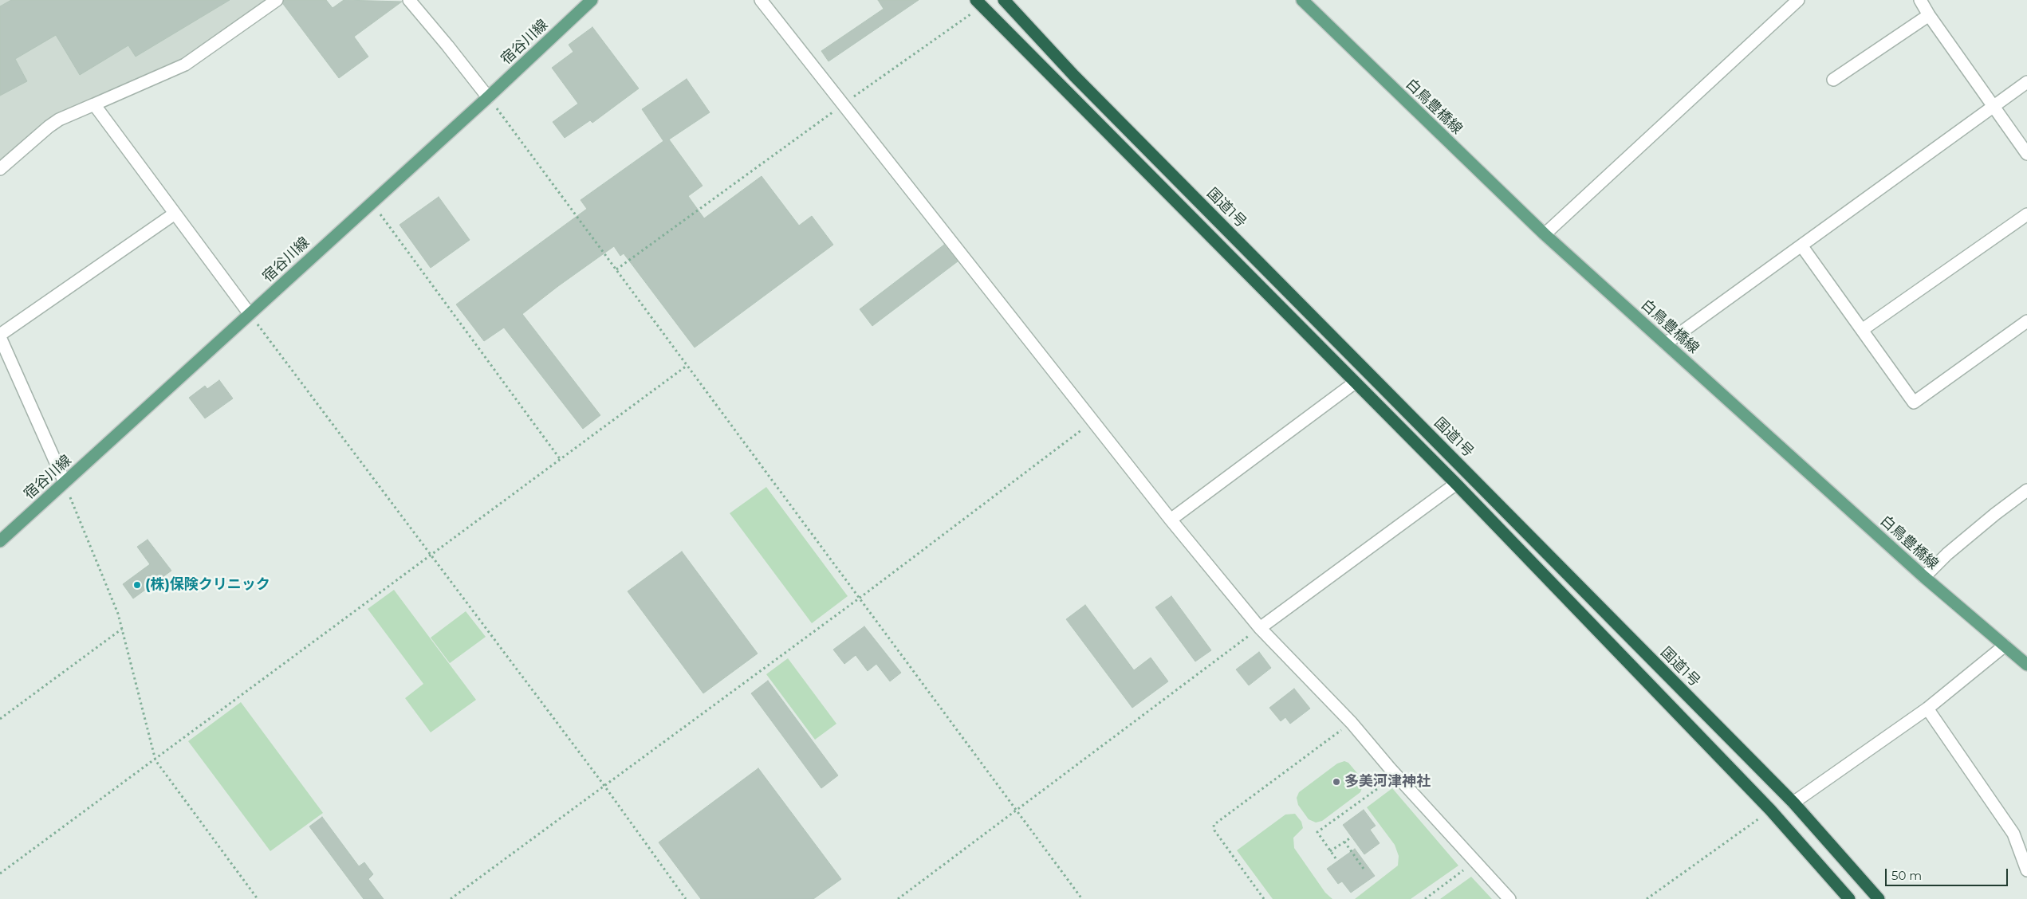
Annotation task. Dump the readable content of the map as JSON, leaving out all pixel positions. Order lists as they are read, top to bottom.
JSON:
{
  "streets": {
    "highway": ["国道1号"],
    "main road": ["宿谷川線", "白鳥豊橋線"]
  },
  "places": ["(株)保険クリニック", "多美河津神社"],
  "scale_bar": "50 m"
}
